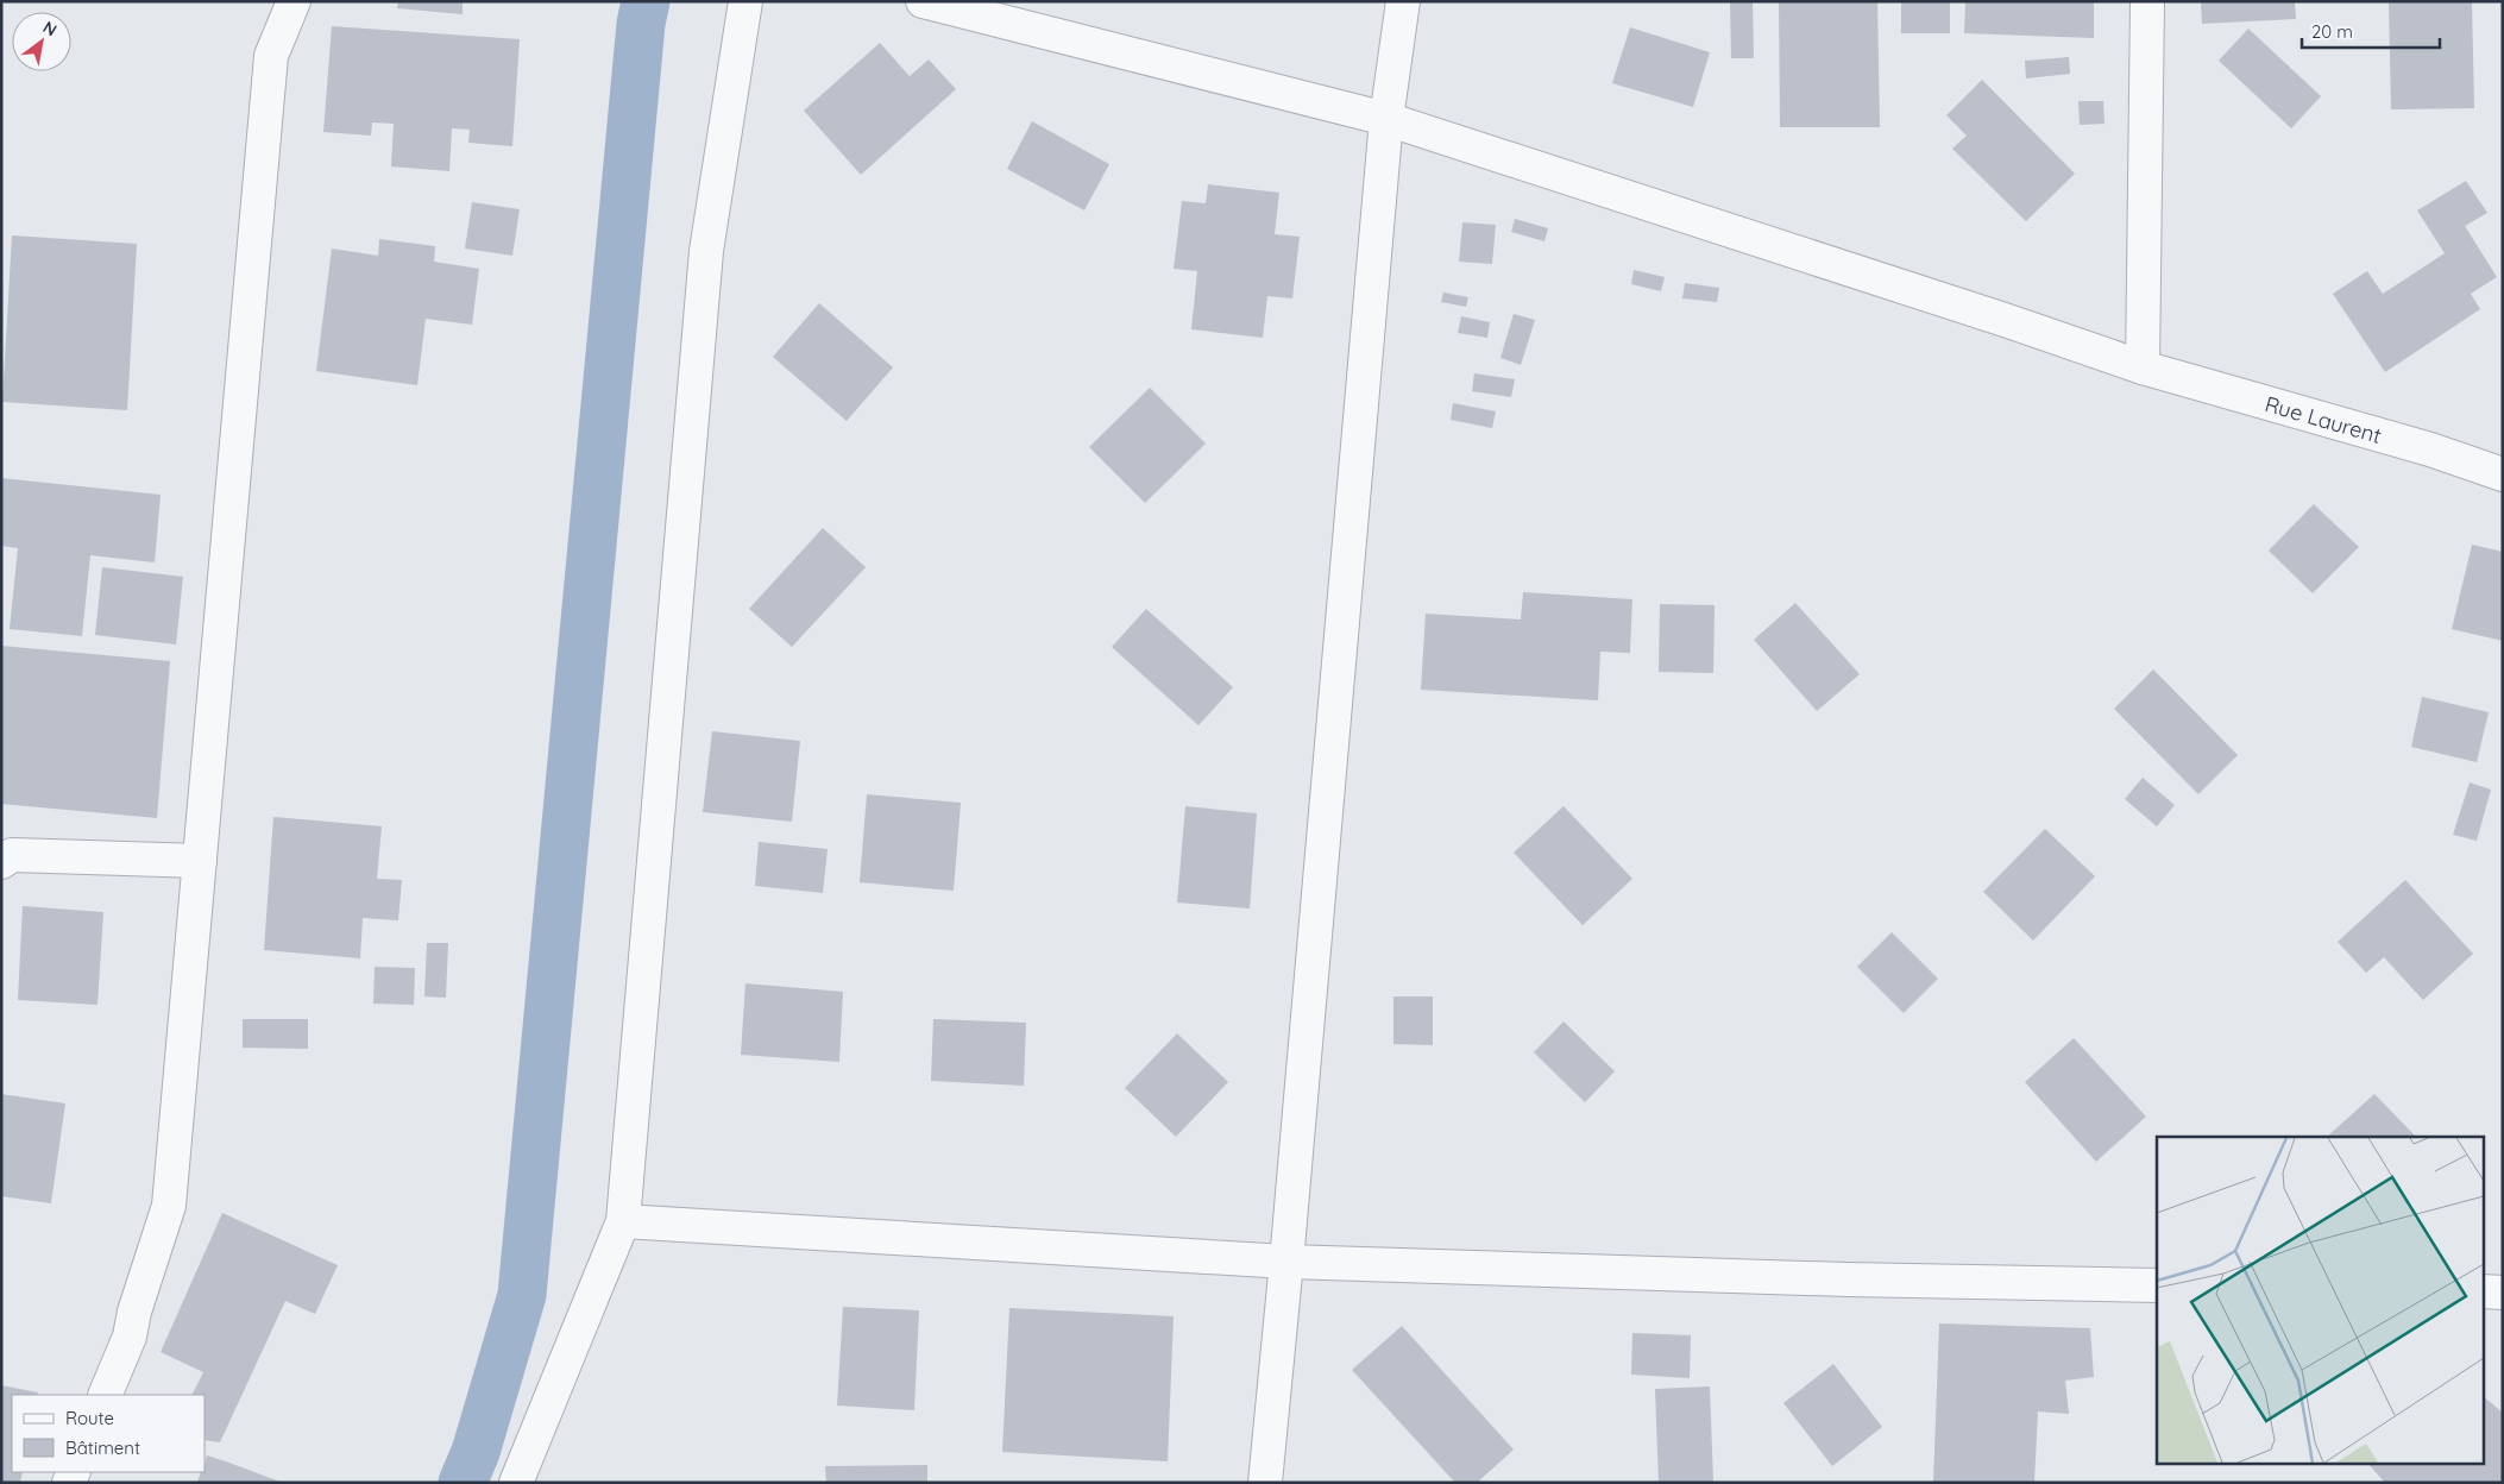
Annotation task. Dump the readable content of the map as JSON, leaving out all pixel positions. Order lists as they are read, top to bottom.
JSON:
{
  "streets": {
    "street": ["Rue Laurent"]
  },
  "legend": ["Route", "Bâtiment"],
  "scale_bar": "20 m",
  "north": "top right"
}
